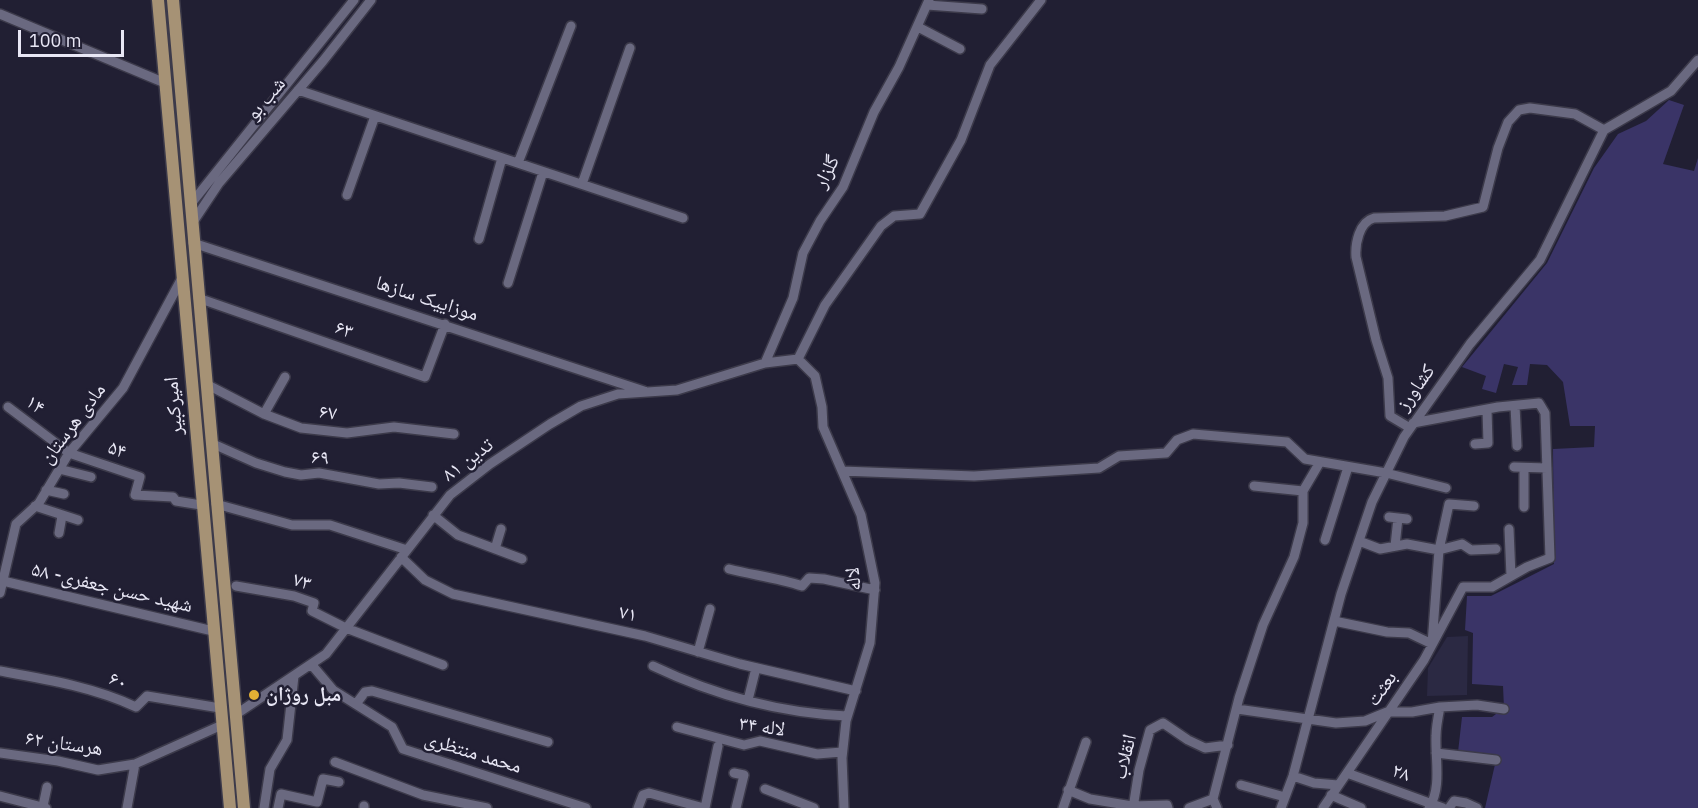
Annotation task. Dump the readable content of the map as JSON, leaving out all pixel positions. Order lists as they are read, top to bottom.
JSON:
{
  "streets": {
    "main road": ["امیرکبیر"],
    "street": [
      "شب بو",
      "گلزار",
      "موزاییک سازها",
      "۶۳",
      "کشاورز",
      "۱۴",
      "۶۷",
      "مادی هرستان",
      "۵۴",
      "۶۹",
      "تدین ۸۱",
      "لاله",
      "۷۳",
      "شهید حسن جعفری- ۵۸",
      "۷۱",
      "۶۰",
      "بعثت",
      "لاله ۳۴",
      "هرستان ۶۲",
      "محمد منتظری",
      "انقلاب",
      "۲۸"
    ]
  },
  "crossings": [
    ["شب بو", "امیرکبیر"],
    ["گلزار", "تدین ۸۱"],
    ["موزاییک سازها", "۶۳"],
    ["موزاییک سازها", "امیرکبیر"],
    ["موزاییک سازها", "تدین ۸۱"],
    ["۶۳", "امیرکبیر"],
    ["۱۴", "مادی هرستان"],
    ["۱۴", "۵۴"],
    ["امیرکبیر", "۶۷"],
    ["امیرکبیر", "مادی هرستان"],
    ["امیرکبیر", "۵۴"],
    ["امیرکبیر", "۶۹"],
    ["امیرکبیر", "تدین ۸۱"],
    ["امیرکبیر", "شهید حسن جعفری- ۵۸"],
    ["امیرکبیر", "۷۱"],
    ["امیرکبیر", "۶۰"],
    ["امیرکبیر", "هرستان ۶۲"],
    ["مادی هرستان", "۵۴"],
    ["مادی هرستان", "شهید حسن جعفری- ۵۸"],
    ["تدین ۸۱", "لاله"],
    ["تدین ۸۱", "۷۳"],
    ["تدین ۸۱", "۷۱"],
    ["تدین ۸۱", "محمد منتظری"],
    ["لاله", "۷۱"],
    ["لاله", "لاله ۳۴"],
    ["بعثت", "۲۸"]
  ],
  "places": ["مبل روژان"],
  "scale_bar": "100 m"
}
